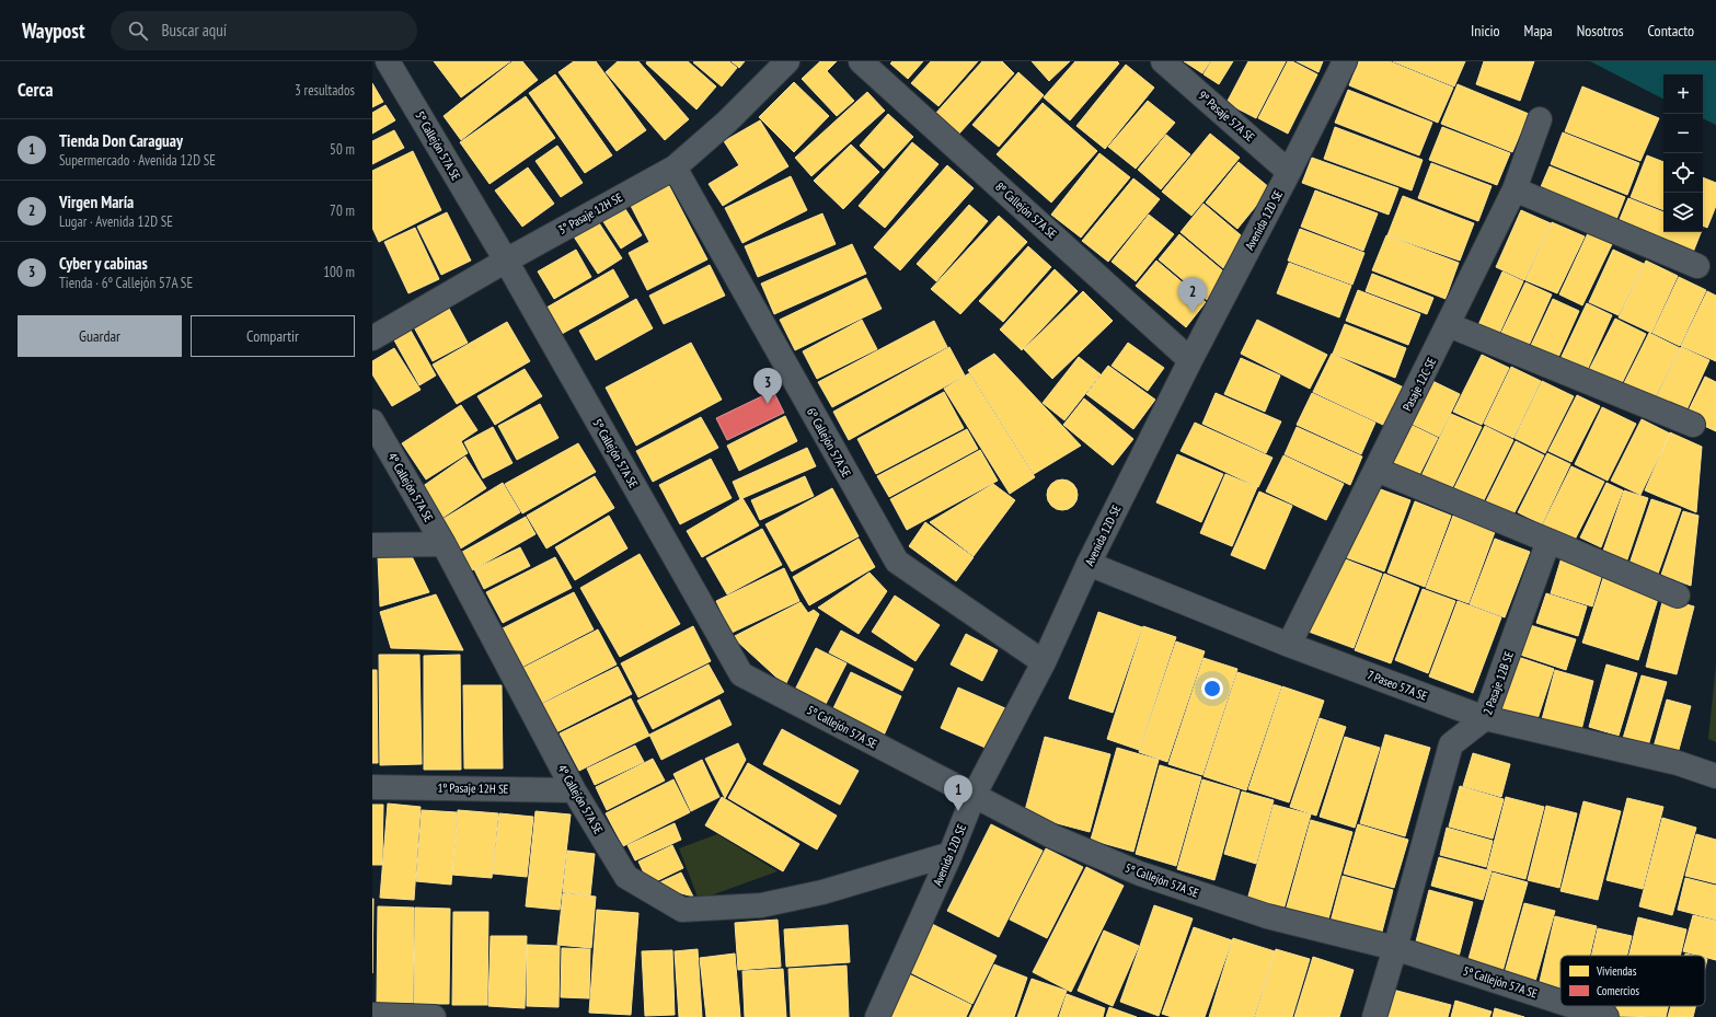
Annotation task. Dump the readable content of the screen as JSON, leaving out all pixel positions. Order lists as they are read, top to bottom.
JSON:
{
  "streets": {
    "street": [
      "9º Pasaje 57A SE",
      "5º Callejón 57A SE",
      "8º Callejón 57A SE",
      "3° Pasaje 12H SE",
      "Avenida 12D SE",
      "Pasaje 12C SE",
      "6º Callejón 57A SE",
      "4º Callejón 57A SE",
      "2 Pasaje 12B SE",
      "7 Paseo 57A SE",
      "1º Pasaje 12H SE"
    ]
  },
  "crossings": [
    ["9º Pasaje 57A SE", "Avenida 12D SE"],
    ["5º Callejón 57A SE", "3° Pasaje 12H SE"],
    ["5º Callejón 57A SE", "Avenida 12D SE"],
    ["5º Callejón 57A SE", "2 Pasaje 12B SE"],
    ["8º Callejón 57A SE", "Avenida 12D SE"],
    ["3° Pasaje 12H SE", "6º Callejón 57A SE"],
    ["Avenida 12D SE", "6º Callejón 57A SE"],
    ["Avenida 12D SE", "4º Callejón 57A SE"],
    ["Avenida 12D SE", "7 Paseo 57A SE"],
    ["Pasaje 12C SE", "7 Paseo 57A SE"],
    ["4º Callejón 57A SE", "1º Pasaje 12H SE"],
    ["2 Pasaje 12B SE", "7 Paseo 57A SE"]
  ],
  "legend": ["Viviendas", "Comercios"],
  "page": {
    "header": "Waypost",
    "search": "Buscar aquí",
    "nav": [
      "Inicio",
      "Mapa",
      "Nosotros",
      "Contacto"
    ],
    "heading": ["Cerca", "3 resultados"],
    "map_buttons": ["+", "−"],
    "list": [
      {
        "mark": "1",
        "name": "Tienda Don Caraguay",
        "note": "Supermercado · Avenida 12D SE",
        "value": "50 m"
      },
      {
        "mark": "2",
        "name": "Virgen María",
        "note": "Lugar · Avenida 12D SE",
        "value": "70 m"
      },
      {
        "mark": "3",
        "name": "Cyber y cabinas",
        "note": "Tienda · 6º Callejón 57A SE",
        "value": "100 m"
      }
    ],
    "pins": ["2", "3", "1"],
    "buttons": ["Guardar", "Compartir"]
  }
}
